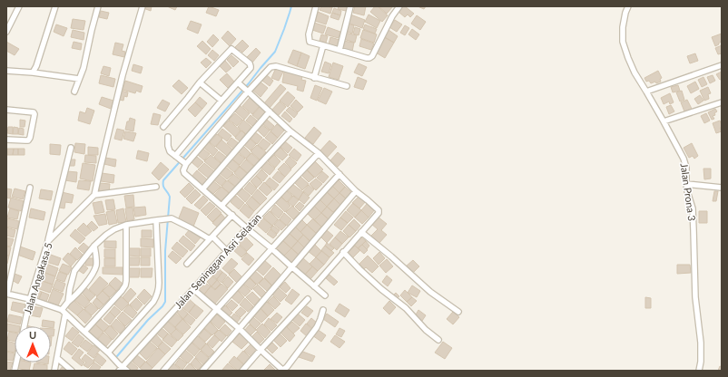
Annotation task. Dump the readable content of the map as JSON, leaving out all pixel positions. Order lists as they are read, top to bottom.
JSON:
{
  "streets": {
    "street": ["Jalan Prona 3", "Jalan Sepinggan Asri Selatan", "Jalan Angakasa 5"]
  },
  "north": "top"
}
